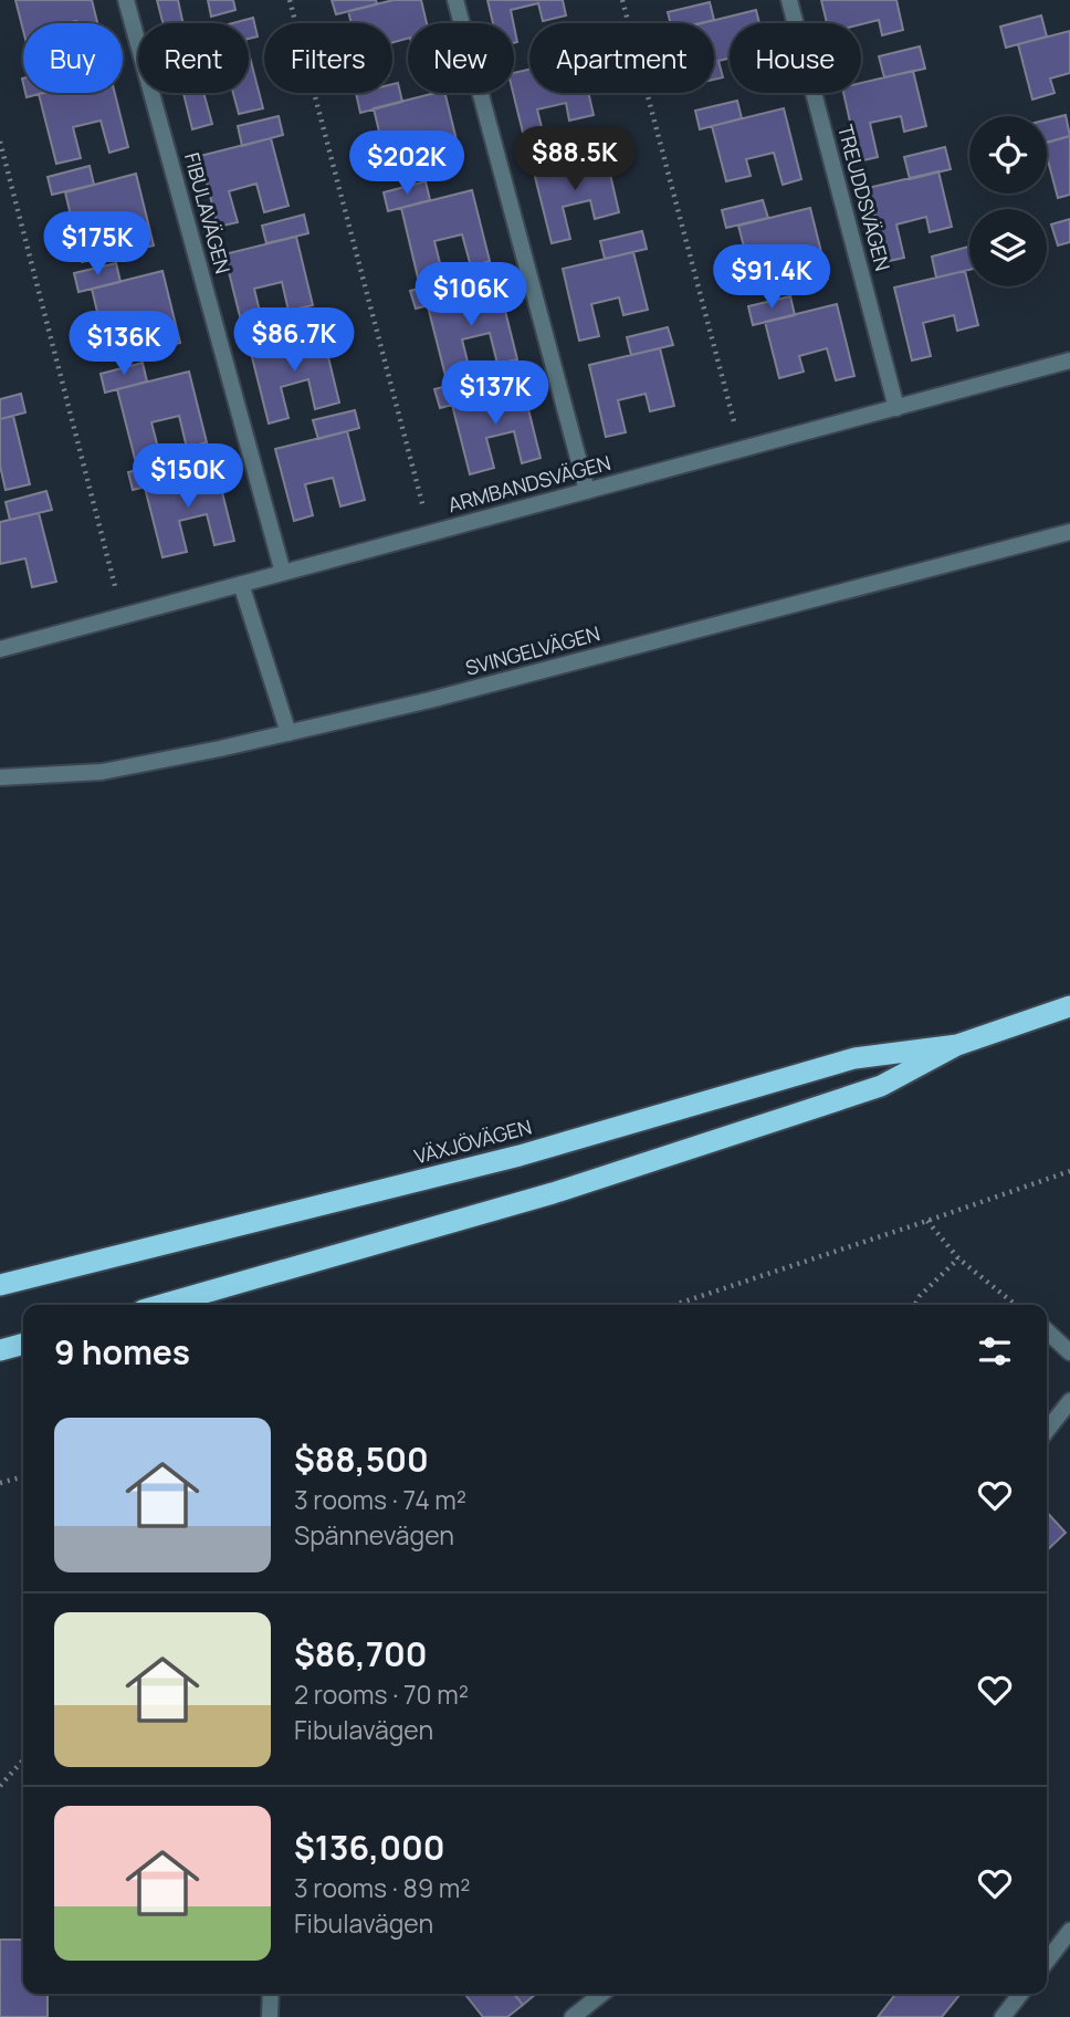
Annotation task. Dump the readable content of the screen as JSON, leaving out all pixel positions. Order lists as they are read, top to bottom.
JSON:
{
  "streets": {
    "highway": ["VÄXJÖVÄGEN"],
    "street": [
      "TREUDDSVÄGEN",
      "FIBULAVÄGEN",
      "ARMBANDSVÄGEN",
      "SVINGELVÄGEN"
    ]
  },
  "crossings": [
    ["TREUDDSVÄGEN", "ARMBANDSVÄGEN"],
    ["FIBULAVÄGEN", "ARMBANDSVÄGEN"]
  ],
  "page": {
    "chip": [
      "Buy",
      "Rent",
      "Filters",
      "New",
      "Apartment",
      "House"
    ],
    "price": [
      "$88.5K",
      "$202K",
      "$175K",
      "$91.4K",
      "$106K",
      "$86.7K",
      "$136K",
      "$137K",
      "$150K"
    ],
    "heading": "9 homes",
    "list": [
      {
        "name": "$88,500",
        "note": "3 rooms · 74 m² · Spännevägen"
      },
      {
        "name": "$86,700",
        "note": "2 rooms · 70 m² · Fibulavägen"
      },
      {
        "name": "$136,000",
        "note": "3 rooms · 89 m² · Fibulavägen"
      }
    ]
  }
}
